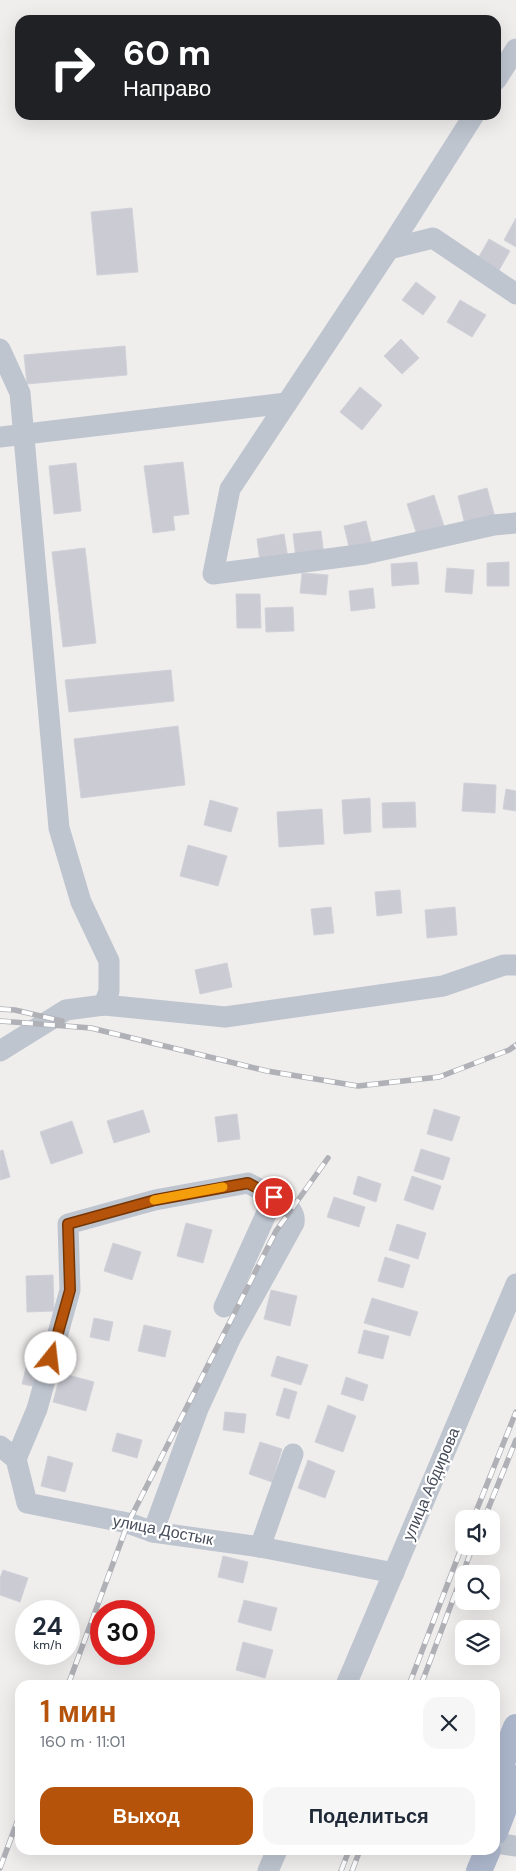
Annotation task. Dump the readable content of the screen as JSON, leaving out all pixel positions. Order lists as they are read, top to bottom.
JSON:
{
  "streets": {
    "street": ["улица Абдирова", "улица Достык"]
  },
  "crossings": [
    ["улица Абдирова", "улица Достык"]
  ],
  "page": {
    "turn": ["60 m", "Направо"],
    "speed": "24 km/h",
    "limit": "30",
    "heading": ["1 мин", "160 m · 11:01"],
    "buttons": ["Выход", "Поделиться"]
  }
}
